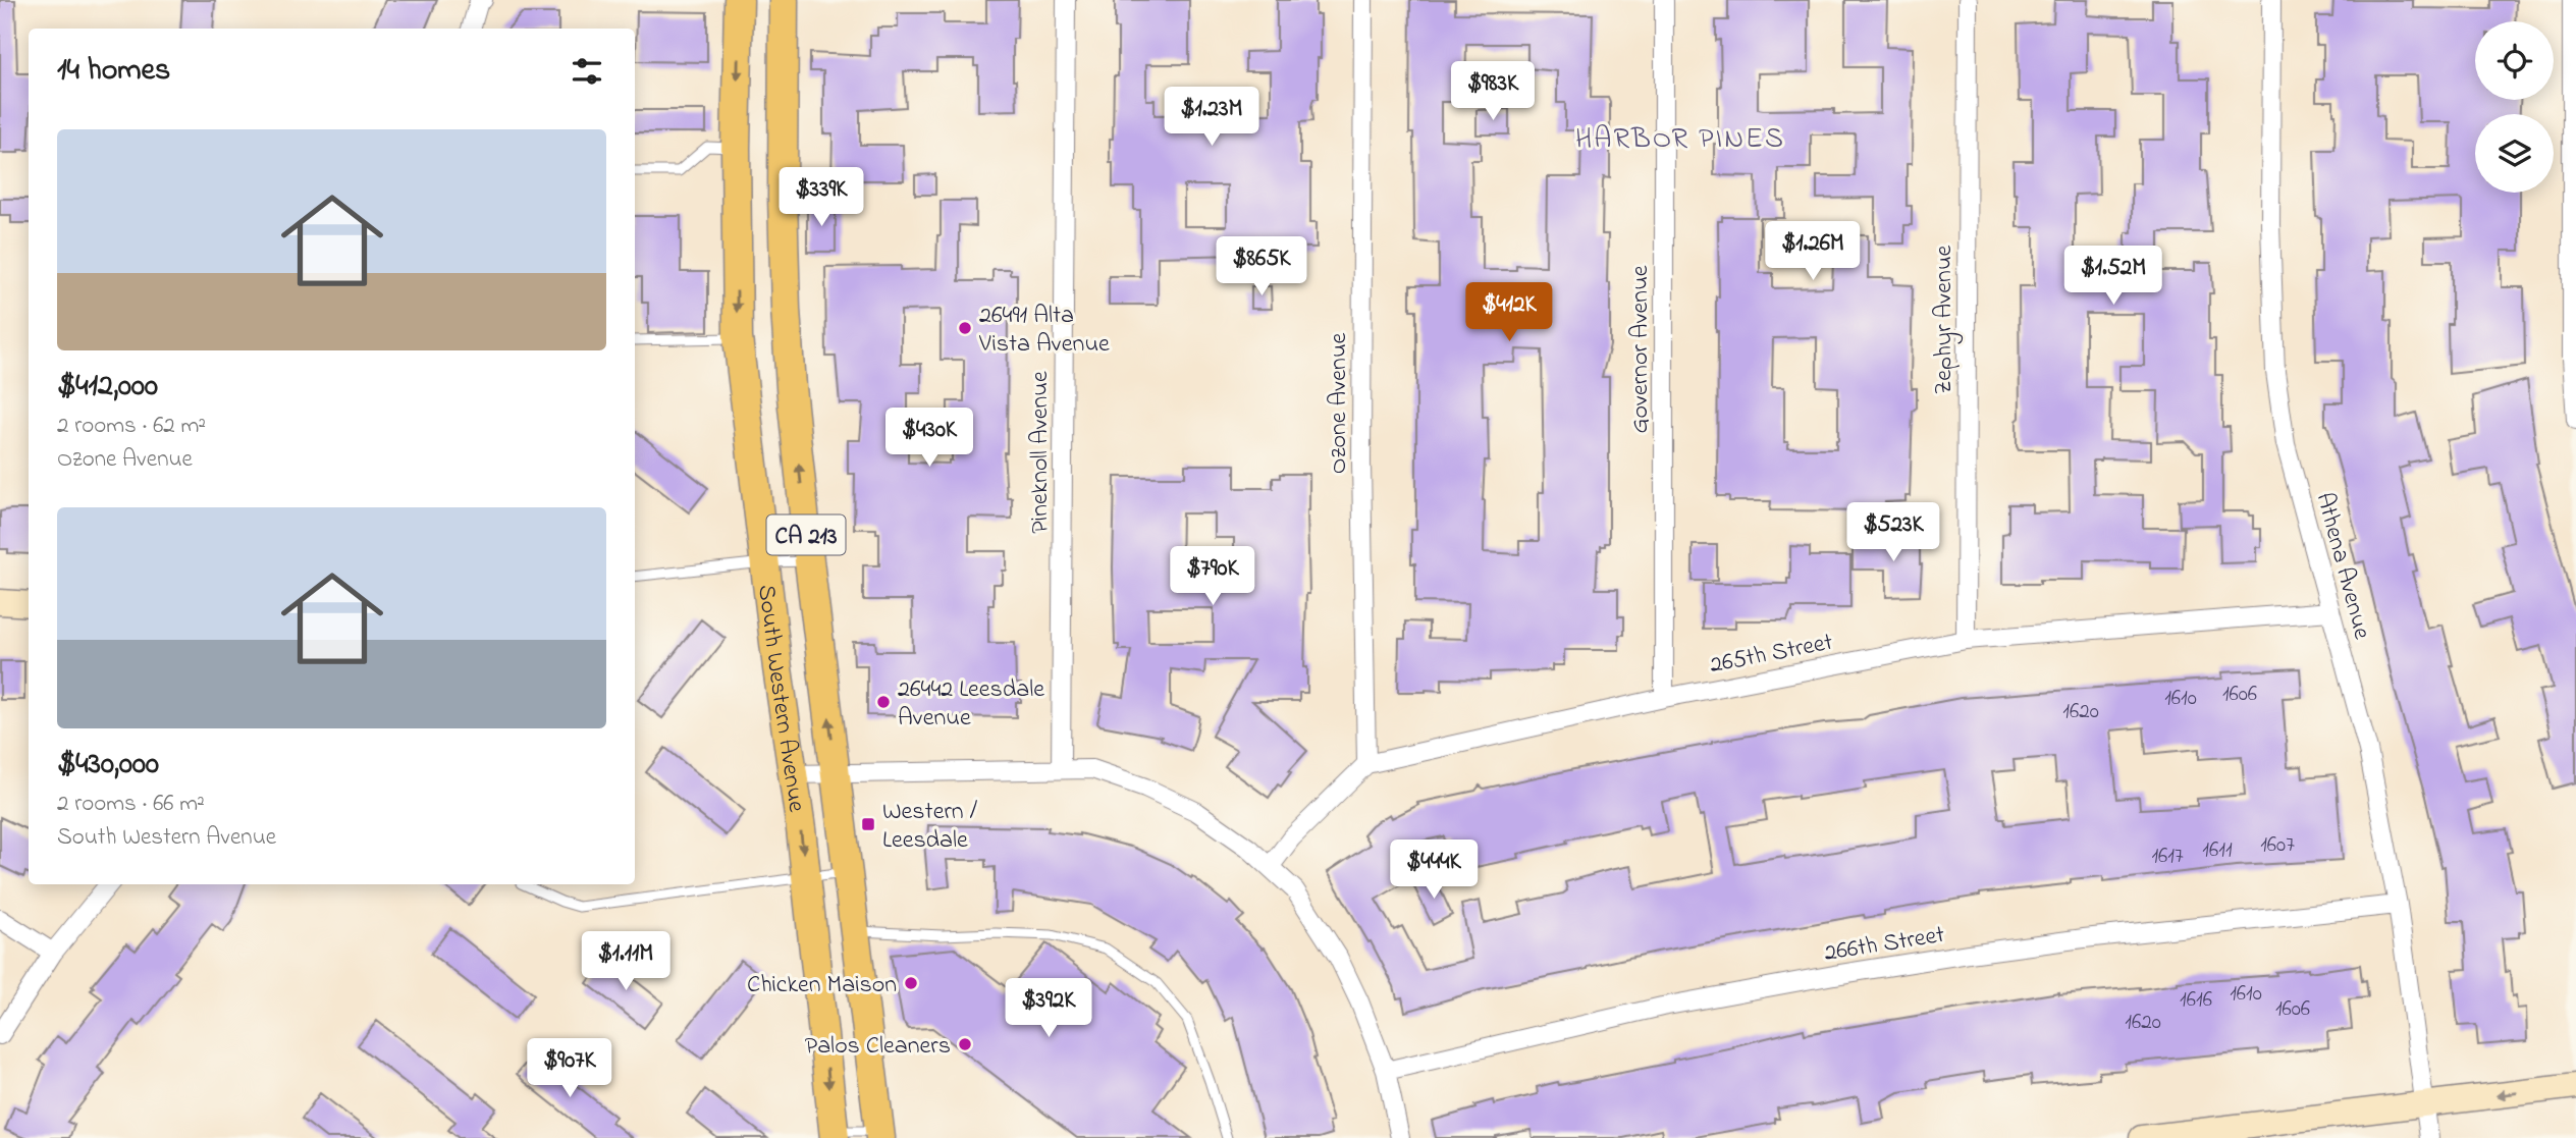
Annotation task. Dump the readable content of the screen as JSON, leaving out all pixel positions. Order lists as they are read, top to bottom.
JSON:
{
  "streets": {
    "main road": ["CA 213", "South Western Avenue"],
    "street": [
      "Zephyr Avenue",
      "Governor Avenue",
      "Ozone Avenue",
      "Pineknoll Avenue",
      "Athena Avenue",
      "265th Street",
      "266th Street"
    ]
  },
  "crossings": [
    ["Zephyr Avenue", "265th Street"],
    ["Governor Avenue", "265th Street"],
    ["Ozone Avenue", "265th Street"],
    ["Athena Avenue", "265th Street"],
    ["Athena Avenue", "266th Street"]
  ],
  "districts": ["HARBOR PINES"],
  "places": {
    "other": [
      "26491 Alta Vista Avenue",
      "26442 Leesdale Avenue",
      "Chicken Maison",
      "Palos Cleaners"
    ],
    "transit": ["Western / Leesdale"]
  },
  "house_numbers": [
    "1606",
    "1610",
    "1620",
    "1607",
    "1611",
    "1617",
    "1610",
    "1616",
    "1606",
    "1620"
  ],
  "page": {
    "heading": "14 homes",
    "price": [
      "$983K",
      "$1.23M",
      "$339K",
      "$1.26M",
      "$865K",
      "$1.52M",
      "$412K",
      "$430K",
      "$523K",
      "$790K",
      "$444K",
      "$1.11M",
      "$392K",
      "$907K"
    ],
    "list": [
      {
        "name": "$412,000",
        "note": "2 rooms · 62 m² · Ozone Avenue"
      },
      {
        "name": "$430,000",
        "note": "2 rooms · 66 m² · South Western Avenue"
      }
    ]
  }
}
